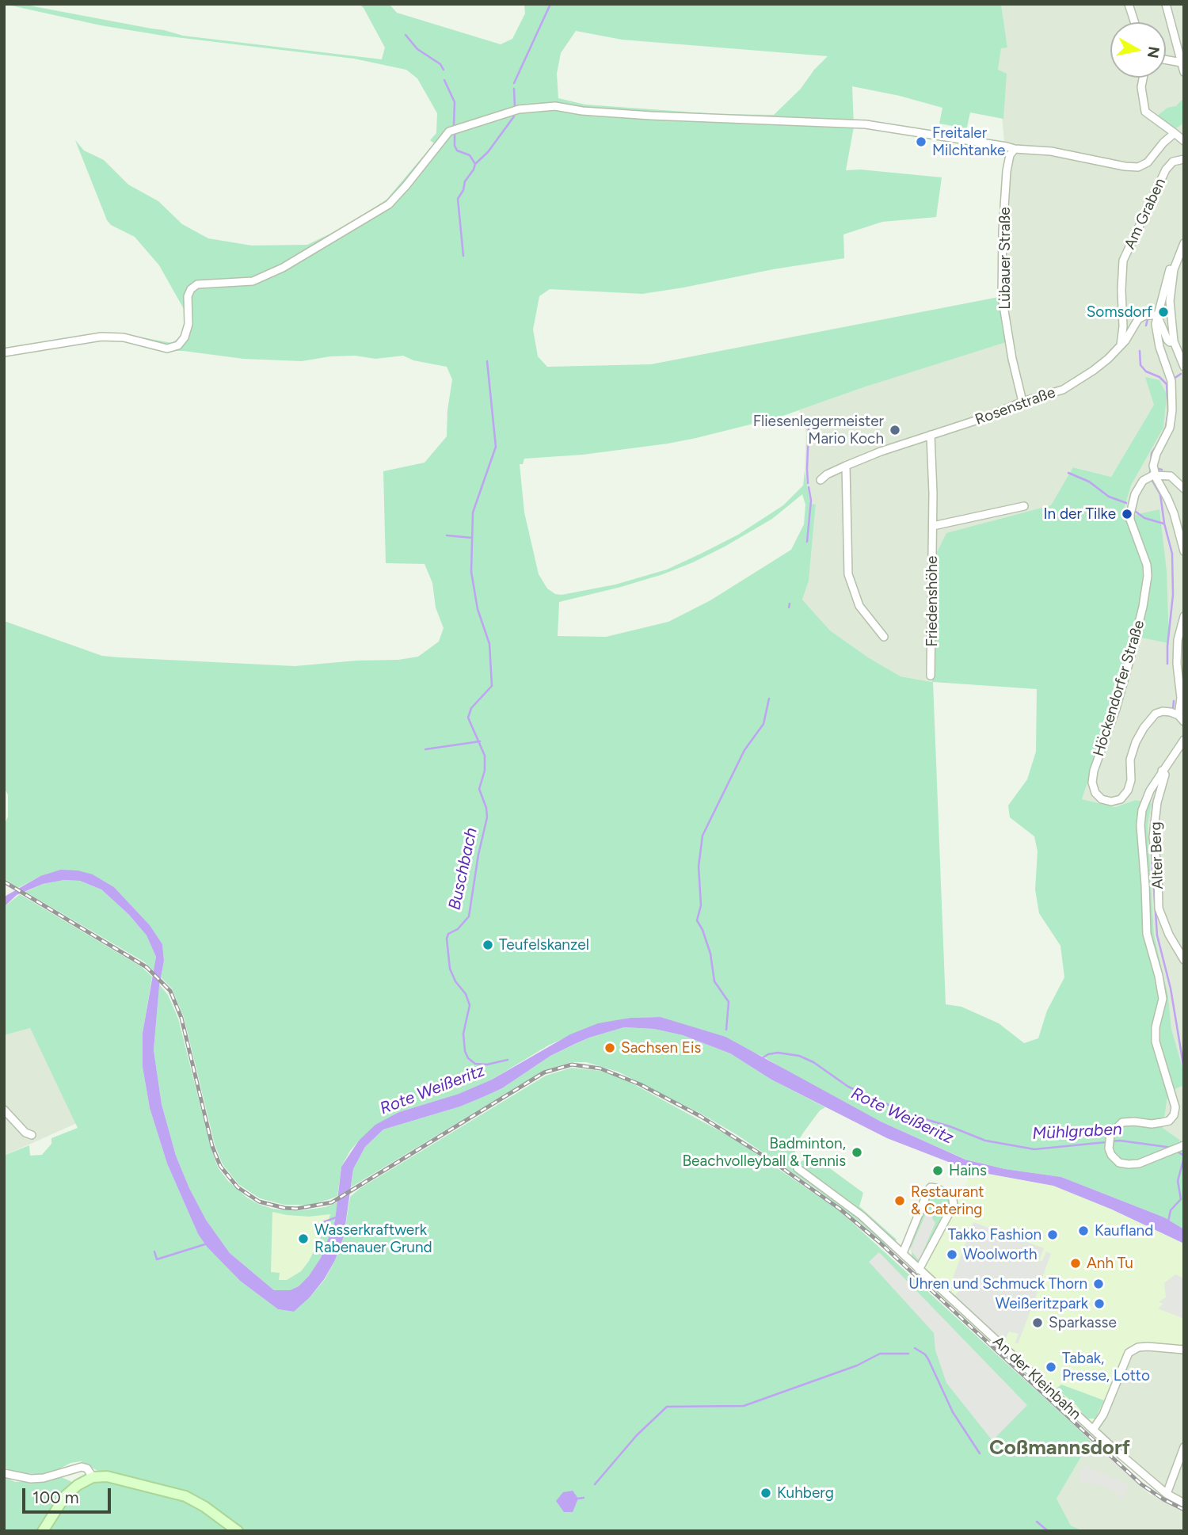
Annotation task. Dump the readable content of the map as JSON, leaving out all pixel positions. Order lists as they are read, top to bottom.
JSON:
{
  "streets": {
    "street": [
      "Am Graben",
      "Lübauer Straße",
      "Rosenstraße",
      "Friedenshöhe",
      "Höckendorfer Straße",
      "Alter Berg",
      "An der Kleinbahn"
    ]
  },
  "crossings": [
    ["Am Graben", "Rosenstraße"],
    ["Lübauer Straße", "Rosenstraße"],
    ["Rosenstraße", "Friedenshöhe"]
  ],
  "districts": ["Coßmannsdorf"],
  "water": ["Buschbach", "Rote Weißeritz", "Mühlgraben"],
  "places": [
    "Freitaler Milchtanke",
    "Somsdorf",
    "Fliesenlegermeister Mario Koch",
    "In der Tilke",
    "Teufelskanzel",
    "Sachsen Eis",
    "Badminton, Beachvolleyball & Tennis",
    "Hains",
    "Restaurant & Catering",
    "Kaufland",
    "Takko Fashion",
    "Wasserkraftwerk Rabenauer Grund",
    "Woolworth",
    "Anh Tu",
    "Uhren und Schmuck Thorn",
    "Weißeritzpark",
    "Sparkasse",
    "Tabak, Presse, Lotto",
    "Kuhberg"
  ],
  "scale_bar": "100 m",
  "north": "right"
}
